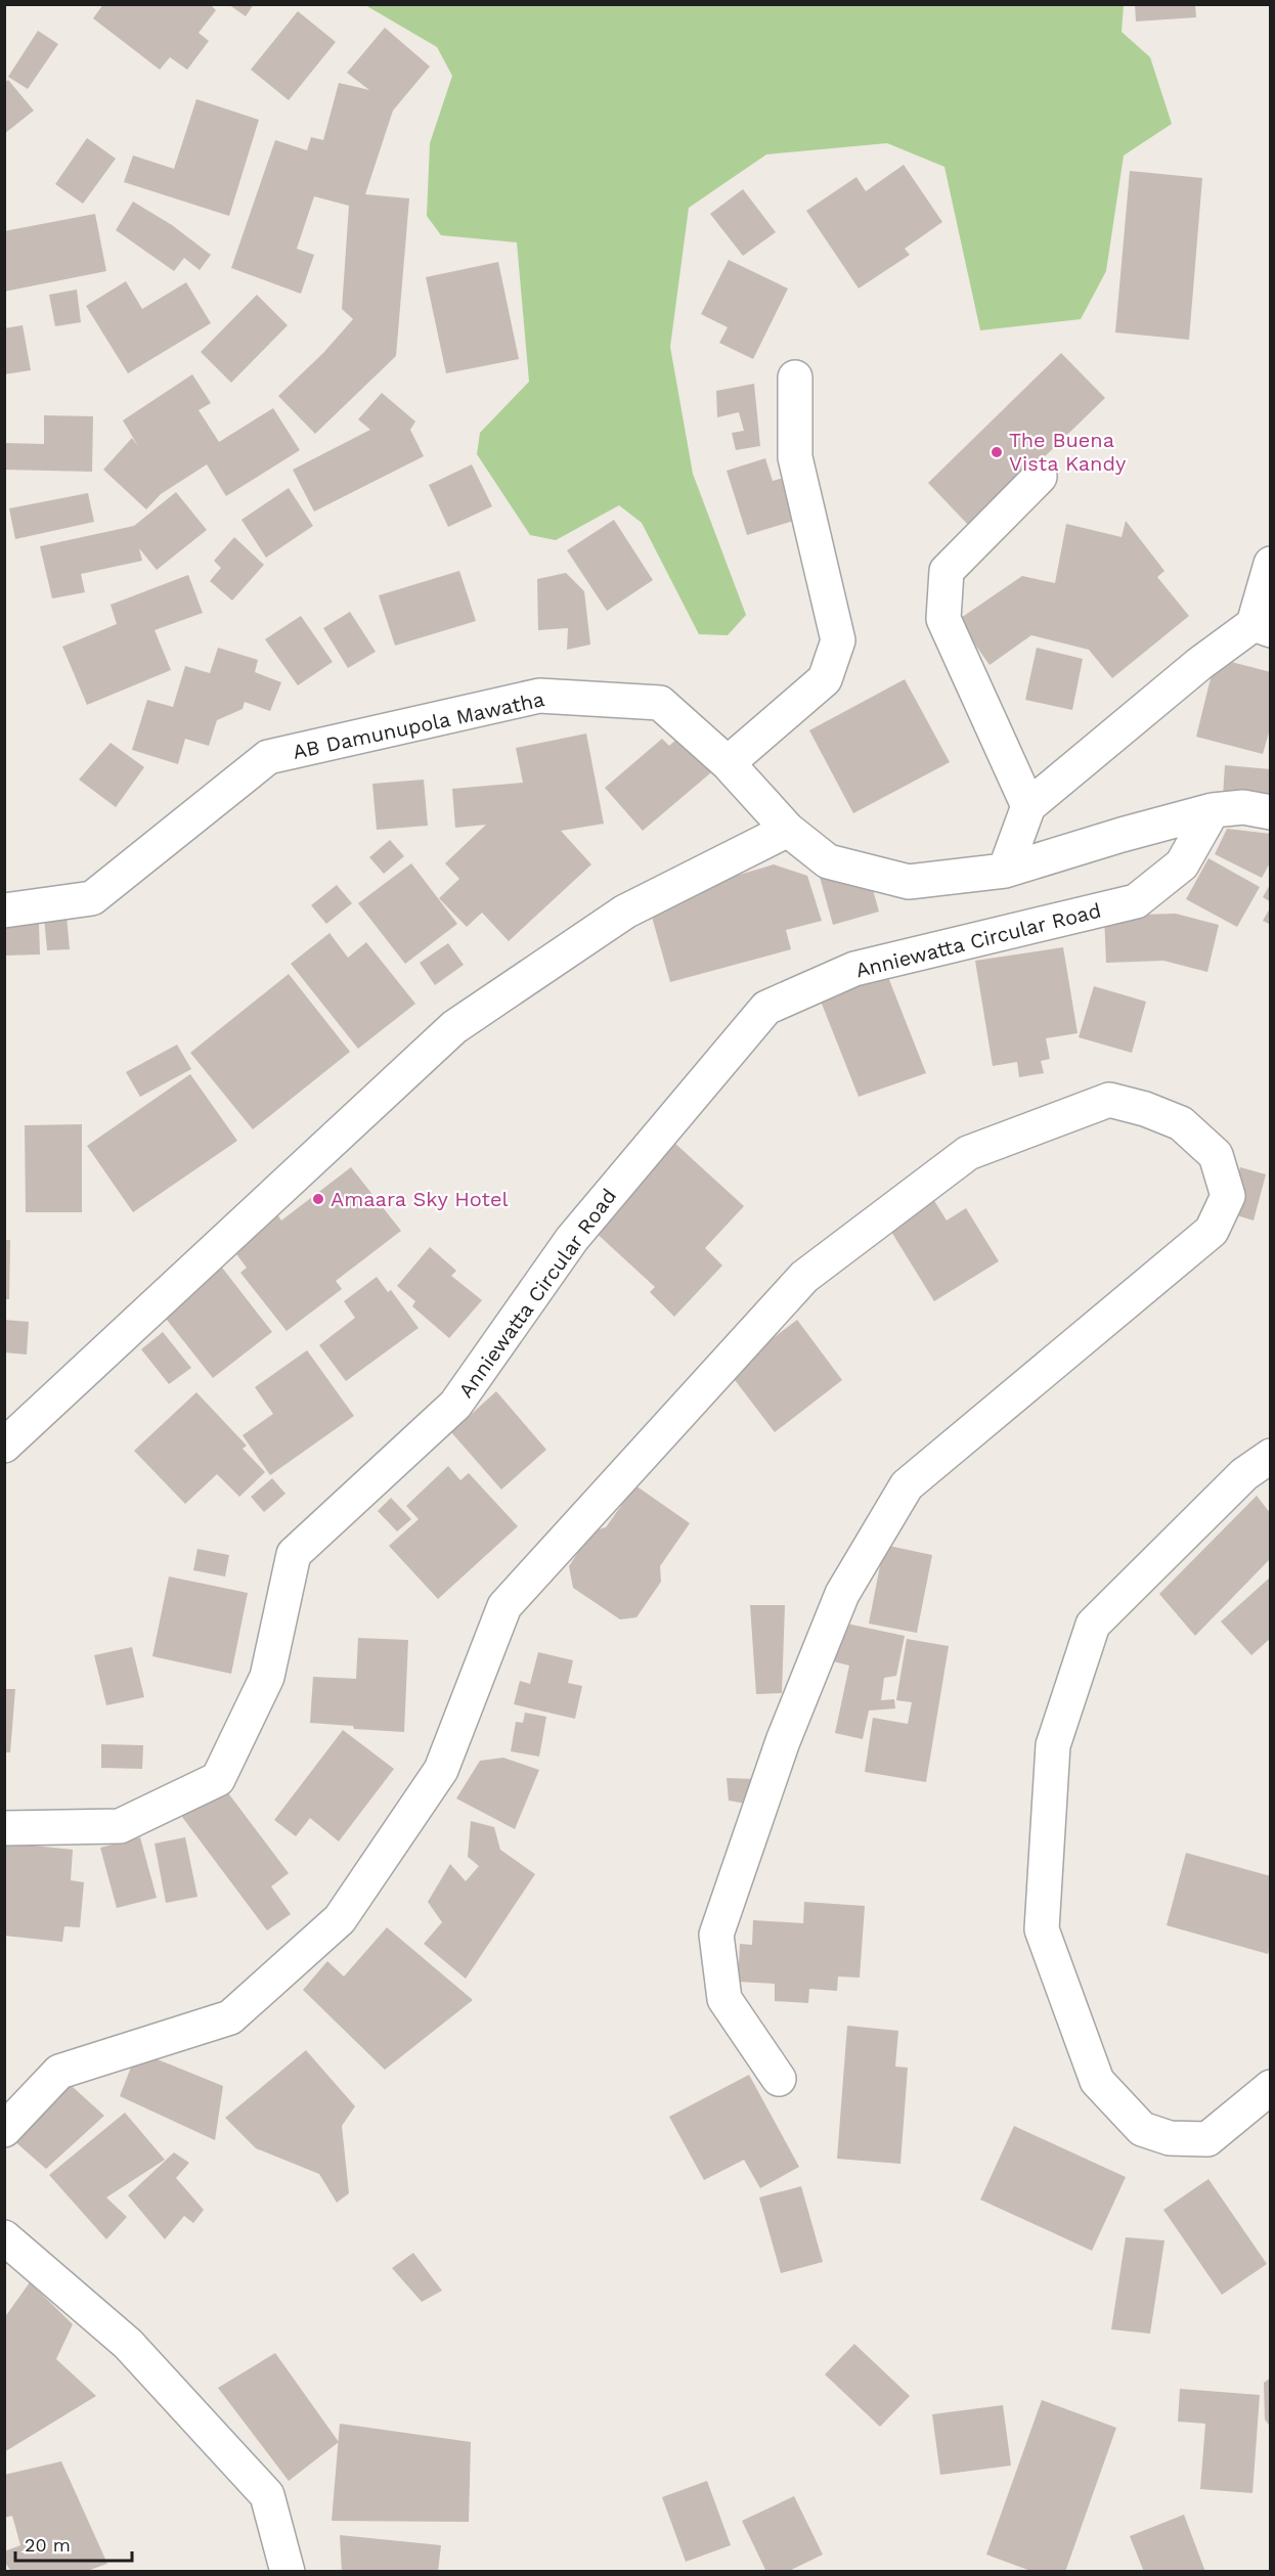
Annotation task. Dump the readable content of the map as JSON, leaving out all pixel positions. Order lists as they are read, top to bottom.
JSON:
{
  "streets": {
    "street": ["AB Damunupola Mawatha", "Anniewatta Circular Road"]
  },
  "crossings": [
    ["AB Damunupola Mawatha", "Anniewatta Circular Road"]
  ],
  "places": ["The Buena Vista Kandy", "Amaara Sky Hotel"],
  "scale_bar": "20 m"
}
